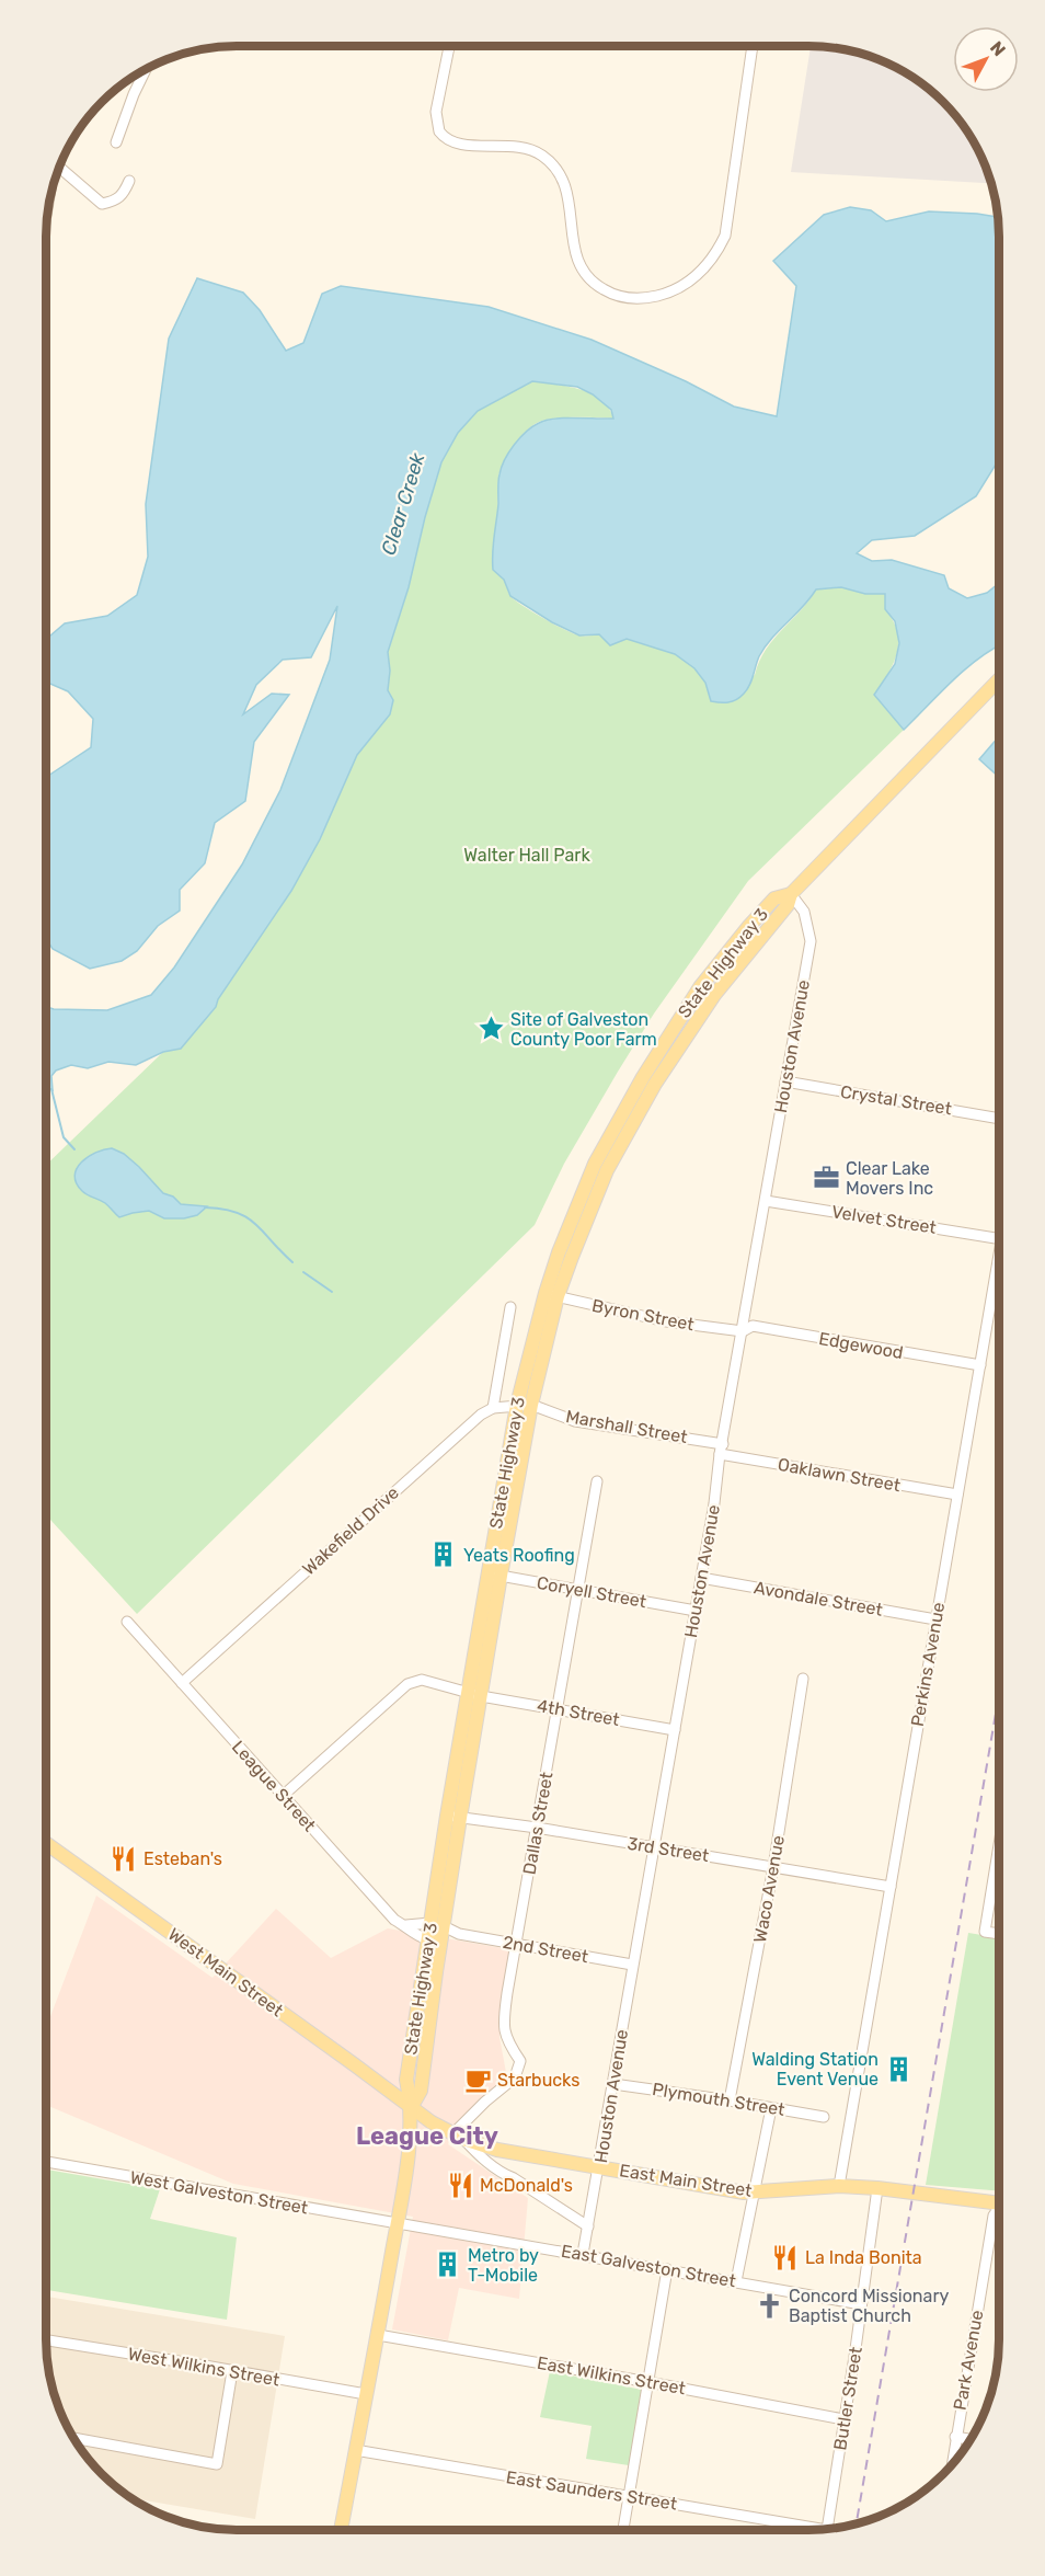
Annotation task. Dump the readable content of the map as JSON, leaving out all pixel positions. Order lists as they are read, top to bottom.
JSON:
{
  "streets": {
    "main road": ["State Highway 3", "West Main Street", "East Main Street"],
    "street": [
      "Houston Avenue",
      "Crystal Street",
      "Velvet Street",
      "Byron Street",
      "Edgewood",
      "Marshall Street",
      "Oaklawn Street",
      "Wakefield Drive",
      "Coryell Street",
      "Avondale Street",
      "Perkins Avenue",
      "4th Street",
      "League Street",
      "Dallas Street",
      "3rd Street",
      "Waco Avenue",
      "2nd Street",
      "Plymouth Street",
      "West Galveston Street",
      "East Galveston Street",
      "Park Avenue",
      "West Wilkins Street",
      "East Wilkins Street",
      "Butler Street",
      "East Saunders Street"
    ]
  },
  "crossings": [
    ["State Highway 3", "Houston Avenue"],
    ["State Highway 3", "Byron Street"],
    ["State Highway 3", "Marshall Street"],
    ["State Highway 3", "Wakefield Drive"],
    ["State Highway 3", "Coryell Street"],
    ["State Highway 3", "4th Street"],
    ["State Highway 3", "League Street"],
    ["State Highway 3", "3rd Street"],
    ["State Highway 3", "2nd Street"],
    ["State Highway 3", "West Main Street"],
    ["State Highway 3", "East Main Street"],
    ["State Highway 3", "West Galveston Street"],
    ["State Highway 3", "East Galveston Street"],
    ["State Highway 3", "West Wilkins Street"],
    ["State Highway 3", "East Wilkins Street"],
    ["State Highway 3", "East Saunders Street"],
    ["Houston Avenue", "Crystal Street"],
    ["Houston Avenue", "Velvet Street"],
    ["Houston Avenue", "Byron Street"],
    ["Houston Avenue", "Edgewood"],
    ["Houston Avenue", "Marshall Street"],
    ["Houston Avenue", "Oaklawn Street"],
    ["Houston Avenue", "Coryell Street"],
    ["Houston Avenue", "Avondale Street"],
    ["Houston Avenue", "4th Street"],
    ["Houston Avenue", "3rd Street"],
    ["Houston Avenue", "2nd Street"],
    ["Houston Avenue", "Plymouth Street"],
    ["Houston Avenue", "East Main Street"],
    ["Houston Avenue", "East Galveston Street"],
    ["Byron Street", "Edgewood"],
    ["Edgewood", "Perkins Avenue"],
    ["Marshall Street", "Oaklawn Street"],
    ["Marshall Street", "Wakefield Drive"],
    ["Oaklawn Street", "Perkins Avenue"],
    ["Wakefield Drive", "League Street"],
    ["Coryell Street", "Dallas Street"],
    ["Avondale Street", "Perkins Avenue"],
    ["Perkins Avenue", "3rd Street"],
    ["Perkins Avenue", "East Main Street"],
    ["4th Street", "League Street"],
    ["4th Street", "Dallas Street"],
    ["League Street", "2nd Street"],
    ["Dallas Street", "3rd Street"],
    ["Dallas Street", "2nd Street"],
    ["Dallas Street", "East Main Street"],
    ["3rd Street", "Waco Avenue"],
    ["Waco Avenue", "Plymouth Street"],
    ["West Main Street", "East Main Street"],
    ["East Main Street", "Butler Street"],
    ["West Galveston Street", "East Galveston Street"],
    ["East Galveston Street", "Butler Street"],
    ["East Wilkins Street", "Butler Street"]
  ],
  "districts": ["League City"],
  "water": ["Clear Creek"],
  "parks": ["Walter Hall Park"],
  "places": {
    "place": ["Site of Galveston County Poor Farm"],
    "office": ["Clear Lake Movers Inc"],
    "building": ["Yeats Roofing", "Walding Station Event Venue", "Metro by T-Mobile"],
    "restaurant": ["Esteban's", "McDonald's", "La Inda Bonita"],
    "cafe": ["Starbucks"],
    "church": ["Concord Missionary Baptist Church"]
  },
  "north": "top right"
}
